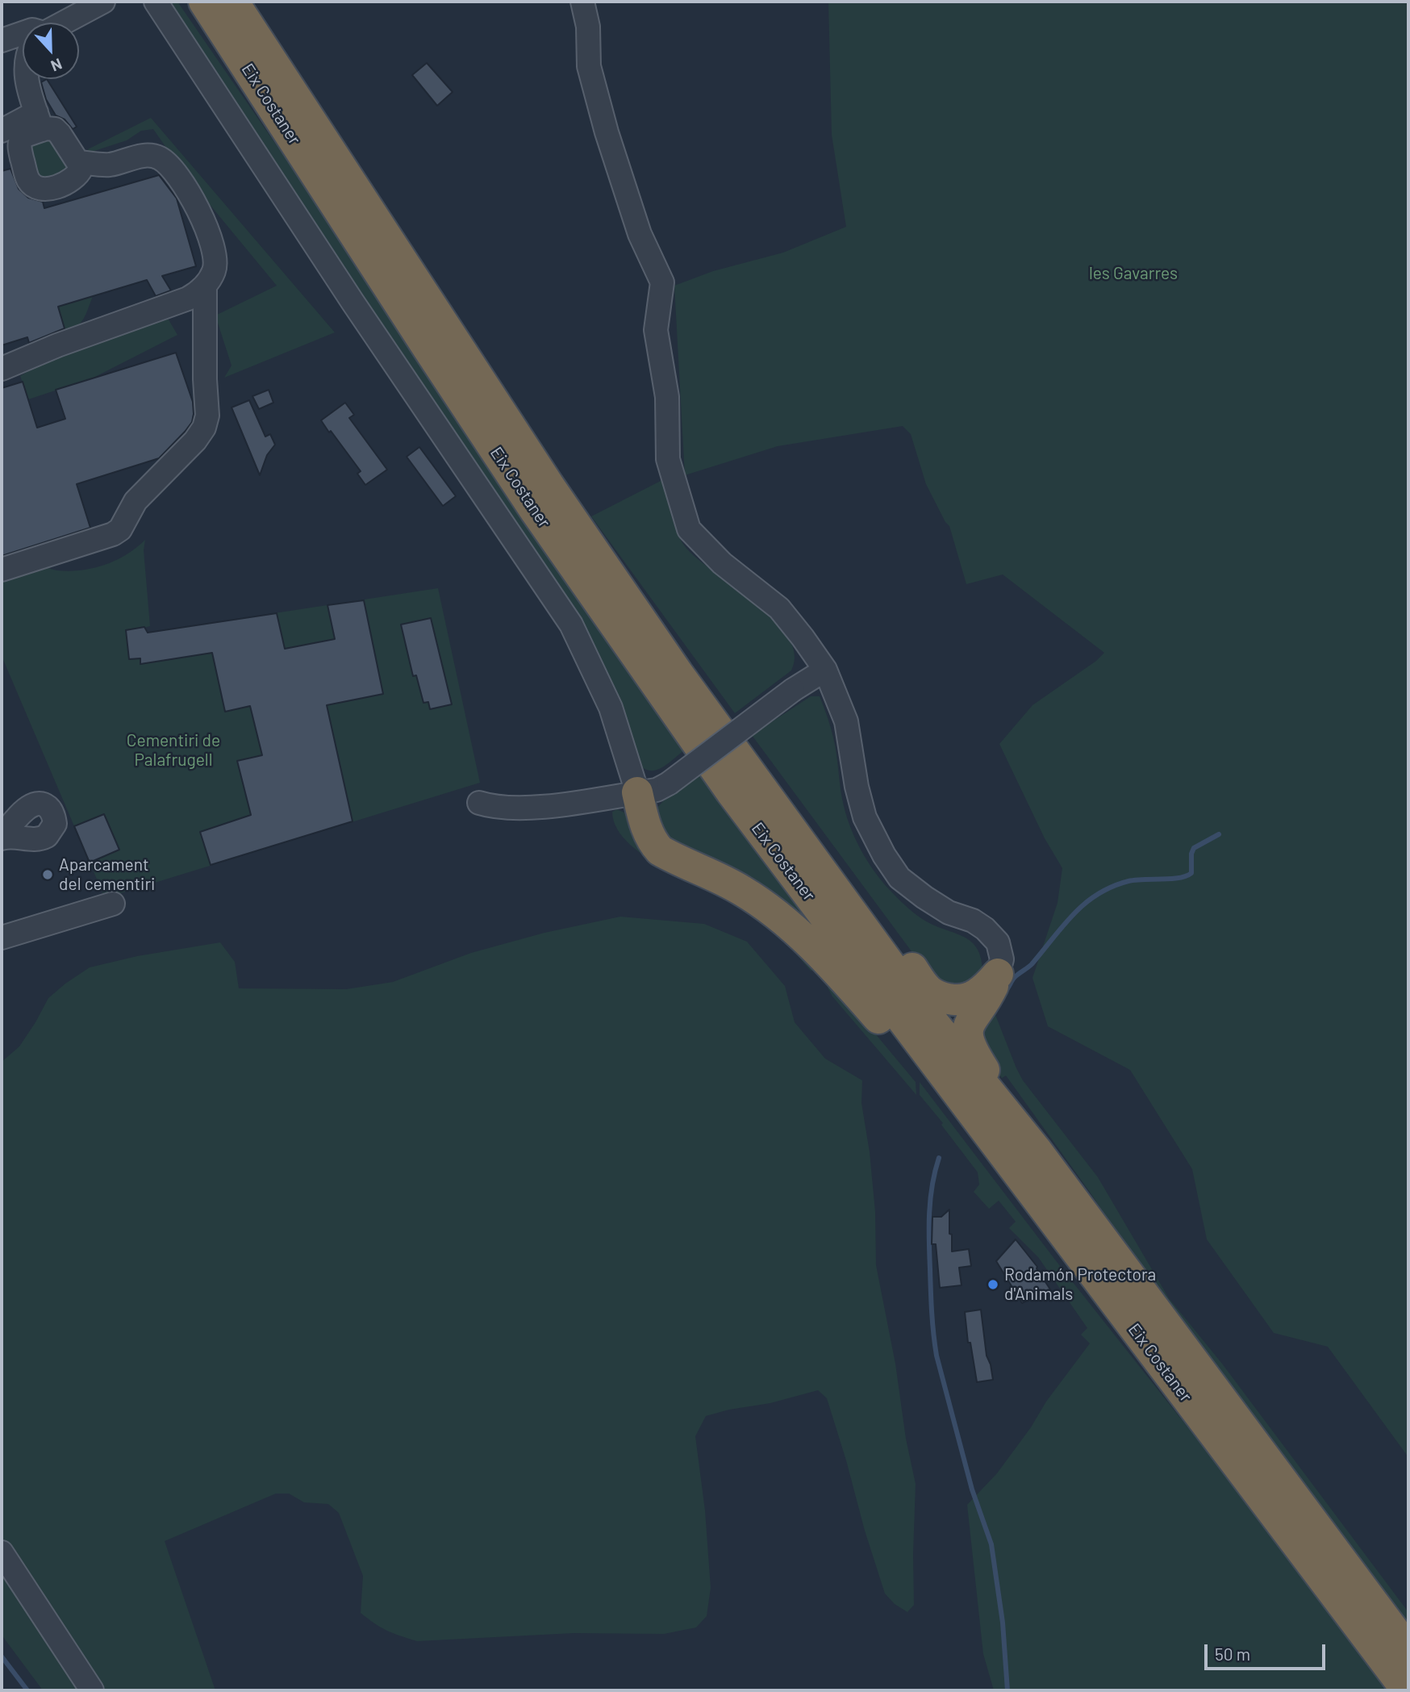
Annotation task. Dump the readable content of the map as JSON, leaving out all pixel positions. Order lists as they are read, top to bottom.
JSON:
{
  "streets": {
    "highway": ["Eix Costaner"]
  },
  "parks": ["les Gavarres", "Cementiri de Palafrugell"],
  "places": ["Aparcament del cementiri", "Rodamón Protectora d'Animals"],
  "scale_bar": "50 m",
  "north": "bottom"
}
